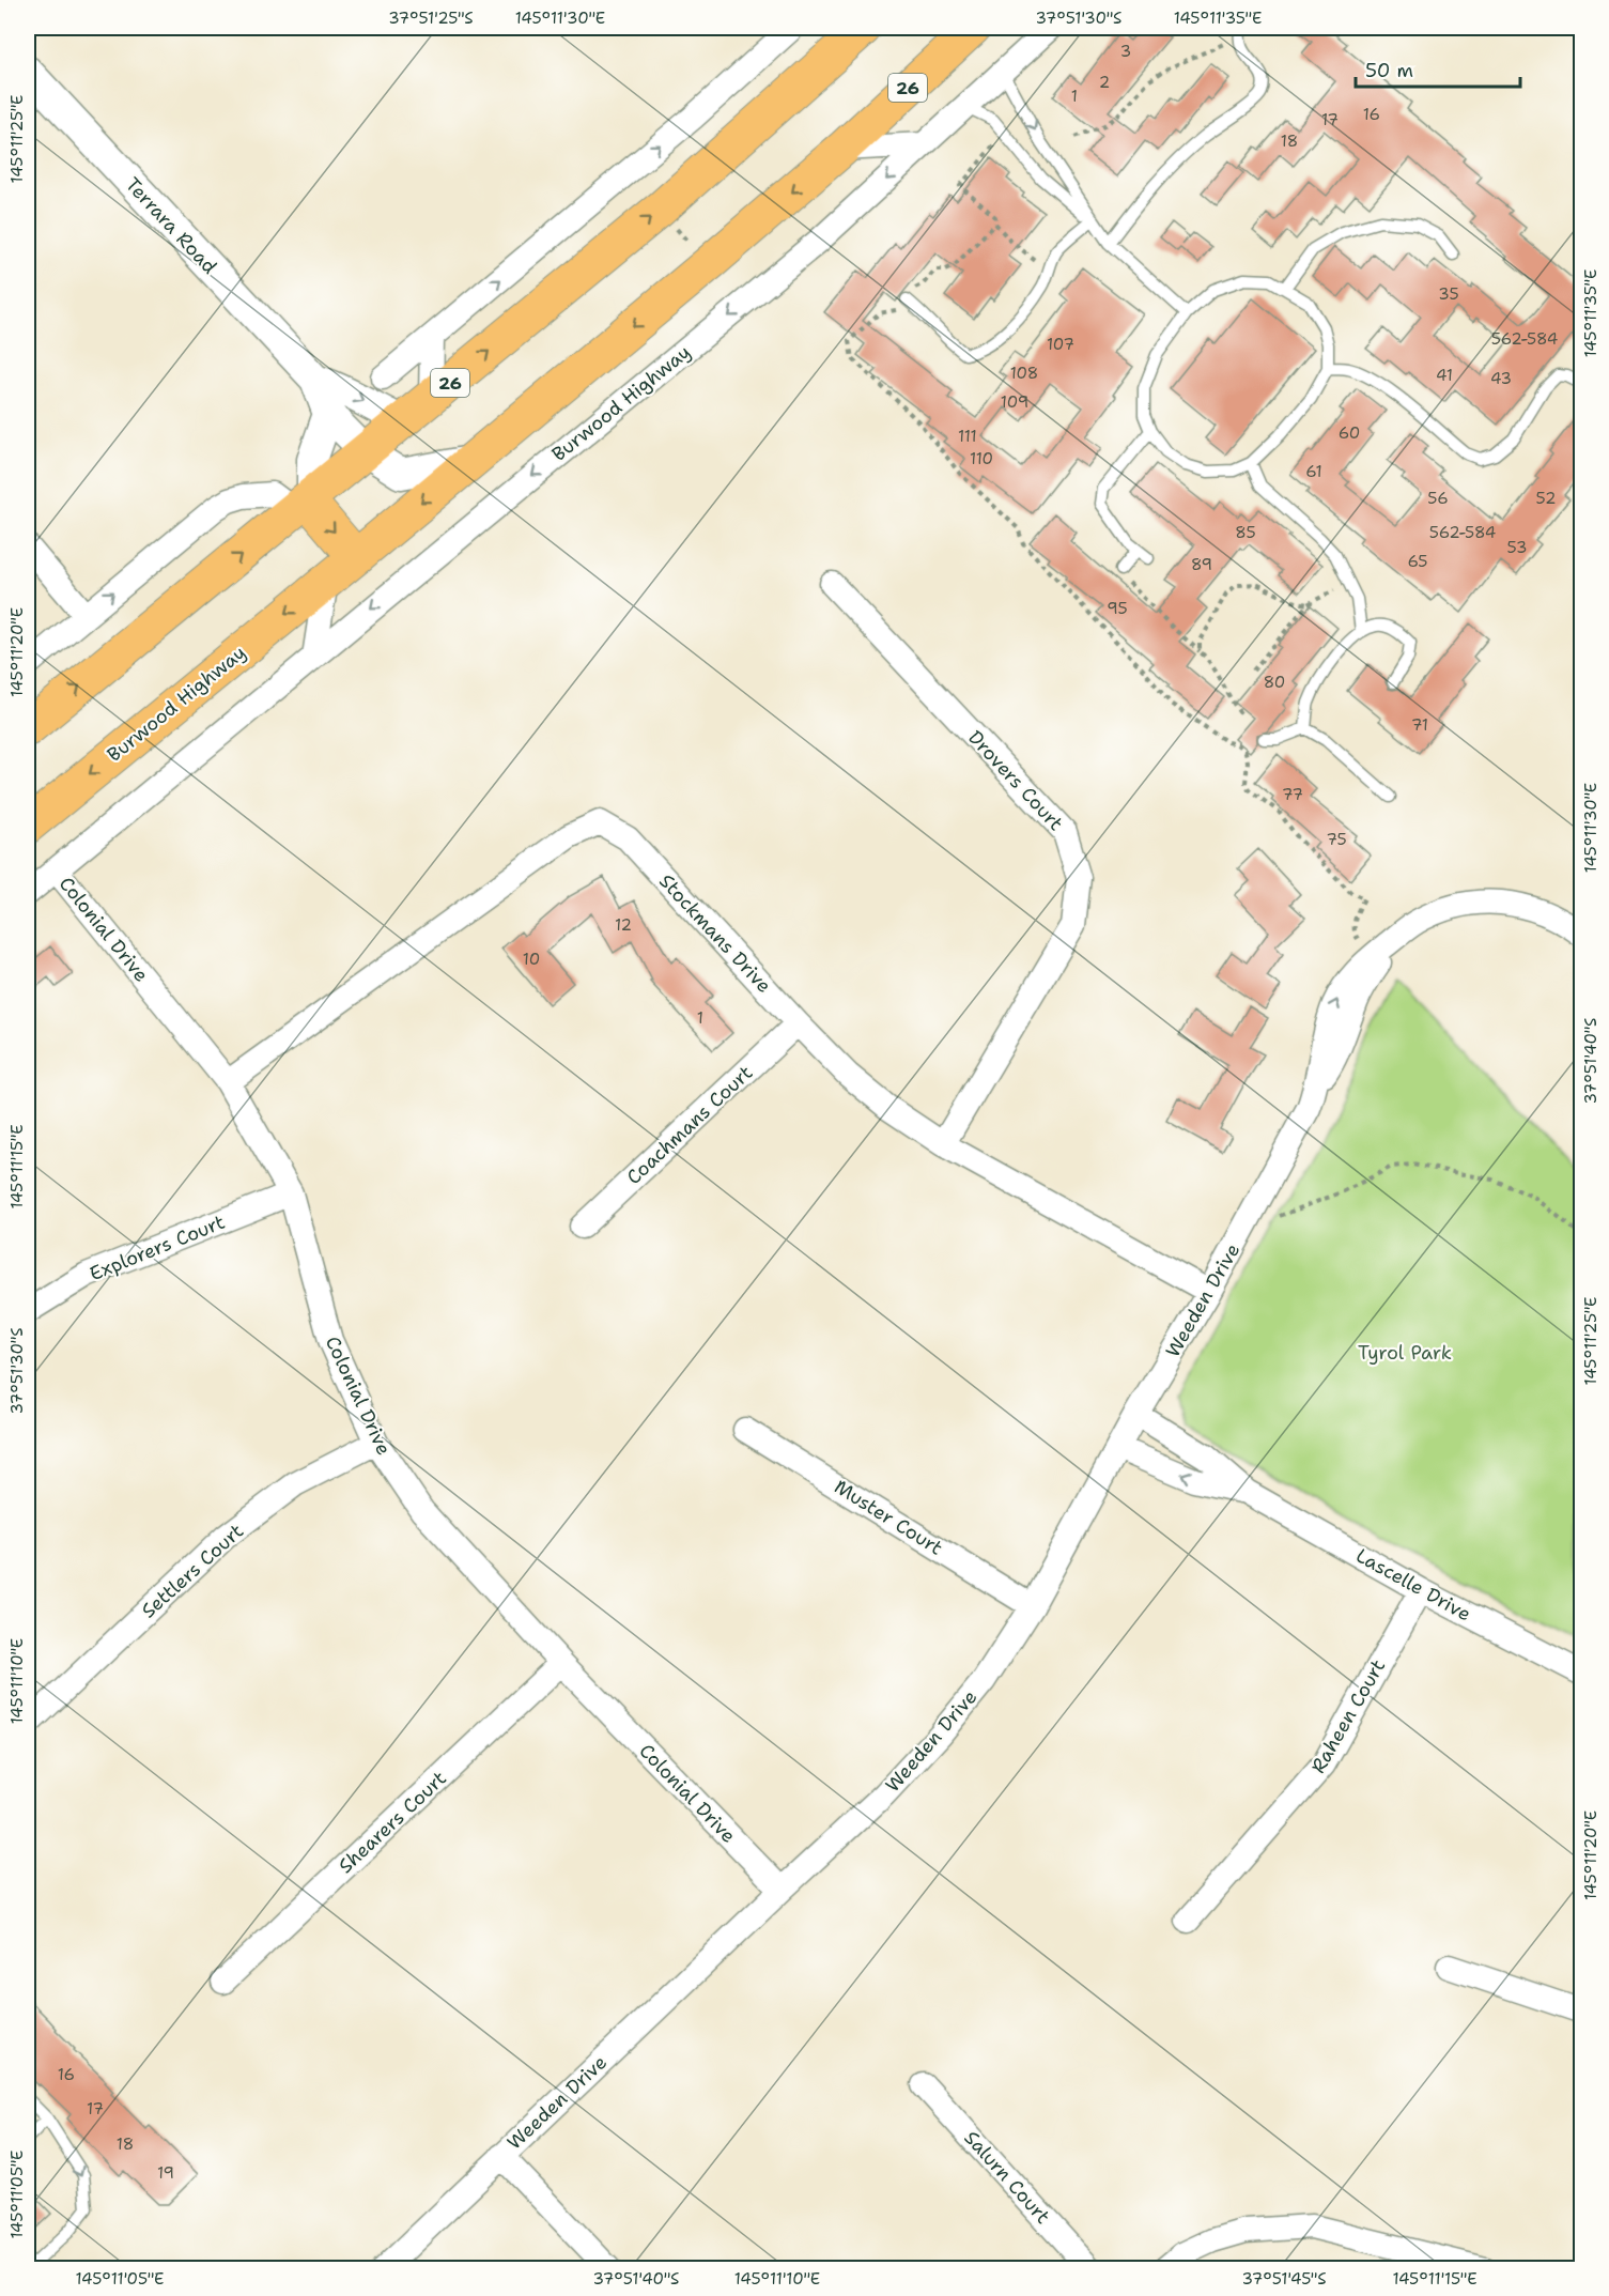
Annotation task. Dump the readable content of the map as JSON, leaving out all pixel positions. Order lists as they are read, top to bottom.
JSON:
{
  "streets": {
    "highway": ["26", "Burwood Highway"],
    "street": [
      "Terrara Road",
      "Drovers Court",
      "Colonial Drive",
      "Stockmans Drive",
      "Coachmans Court",
      "Explorers Court",
      "Weeden Drive",
      "Muster Court",
      "Settlers Court",
      "Lascelle Drive",
      "Raheen Court",
      "Shearers Court",
      "Salurn Court"
    ]
  },
  "crossings": [
    ["26", "Terrara Road"],
    ["Terrara Road", "Burwood Highway"],
    ["Burwood Highway", "Colonial Drive"],
    ["Drovers Court", "Stockmans Drive"],
    ["Colonial Drive", "Stockmans Drive"],
    ["Colonial Drive", "Explorers Court"],
    ["Colonial Drive", "Weeden Drive"],
    ["Colonial Drive", "Settlers Court"],
    ["Colonial Drive", "Shearers Court"],
    ["Stockmans Drive", "Coachmans Court"],
    ["Stockmans Drive", "Weeden Drive"],
    ["Weeden Drive", "Muster Court"],
    ["Weeden Drive", "Lascelle Drive"],
    ["Lascelle Drive", "Raheen Court"]
  ],
  "parks": ["Tyrol Park"],
  "house_numbers": [
    "3",
    "2",
    "1",
    "16",
    "17",
    "18",
    "35",
    "562-584",
    "107",
    "108",
    "41",
    "43",
    "109",
    "60",
    "111",
    "110",
    "61",
    "56",
    "52",
    "85",
    "562-584",
    "53",
    "65",
    "89",
    "95",
    "80",
    "71",
    "77",
    "75",
    "12",
    "10",
    "1",
    "16",
    "17",
    "18",
    "19"
  ],
  "scale_bar": "50 m",
  "coordinates": [
    "37°51'25\"S",
    "145°11'30\"E",
    "37°51'30\"S",
    "145°11'35\"E",
    "145°11'25\"E",
    "145°11'20\"E",
    "37°51'40\"S",
    "145°11'15\"E",
    "145°11'10\"E",
    "145°11'05\"E",
    "37°51'45\"S"
  ]
}
